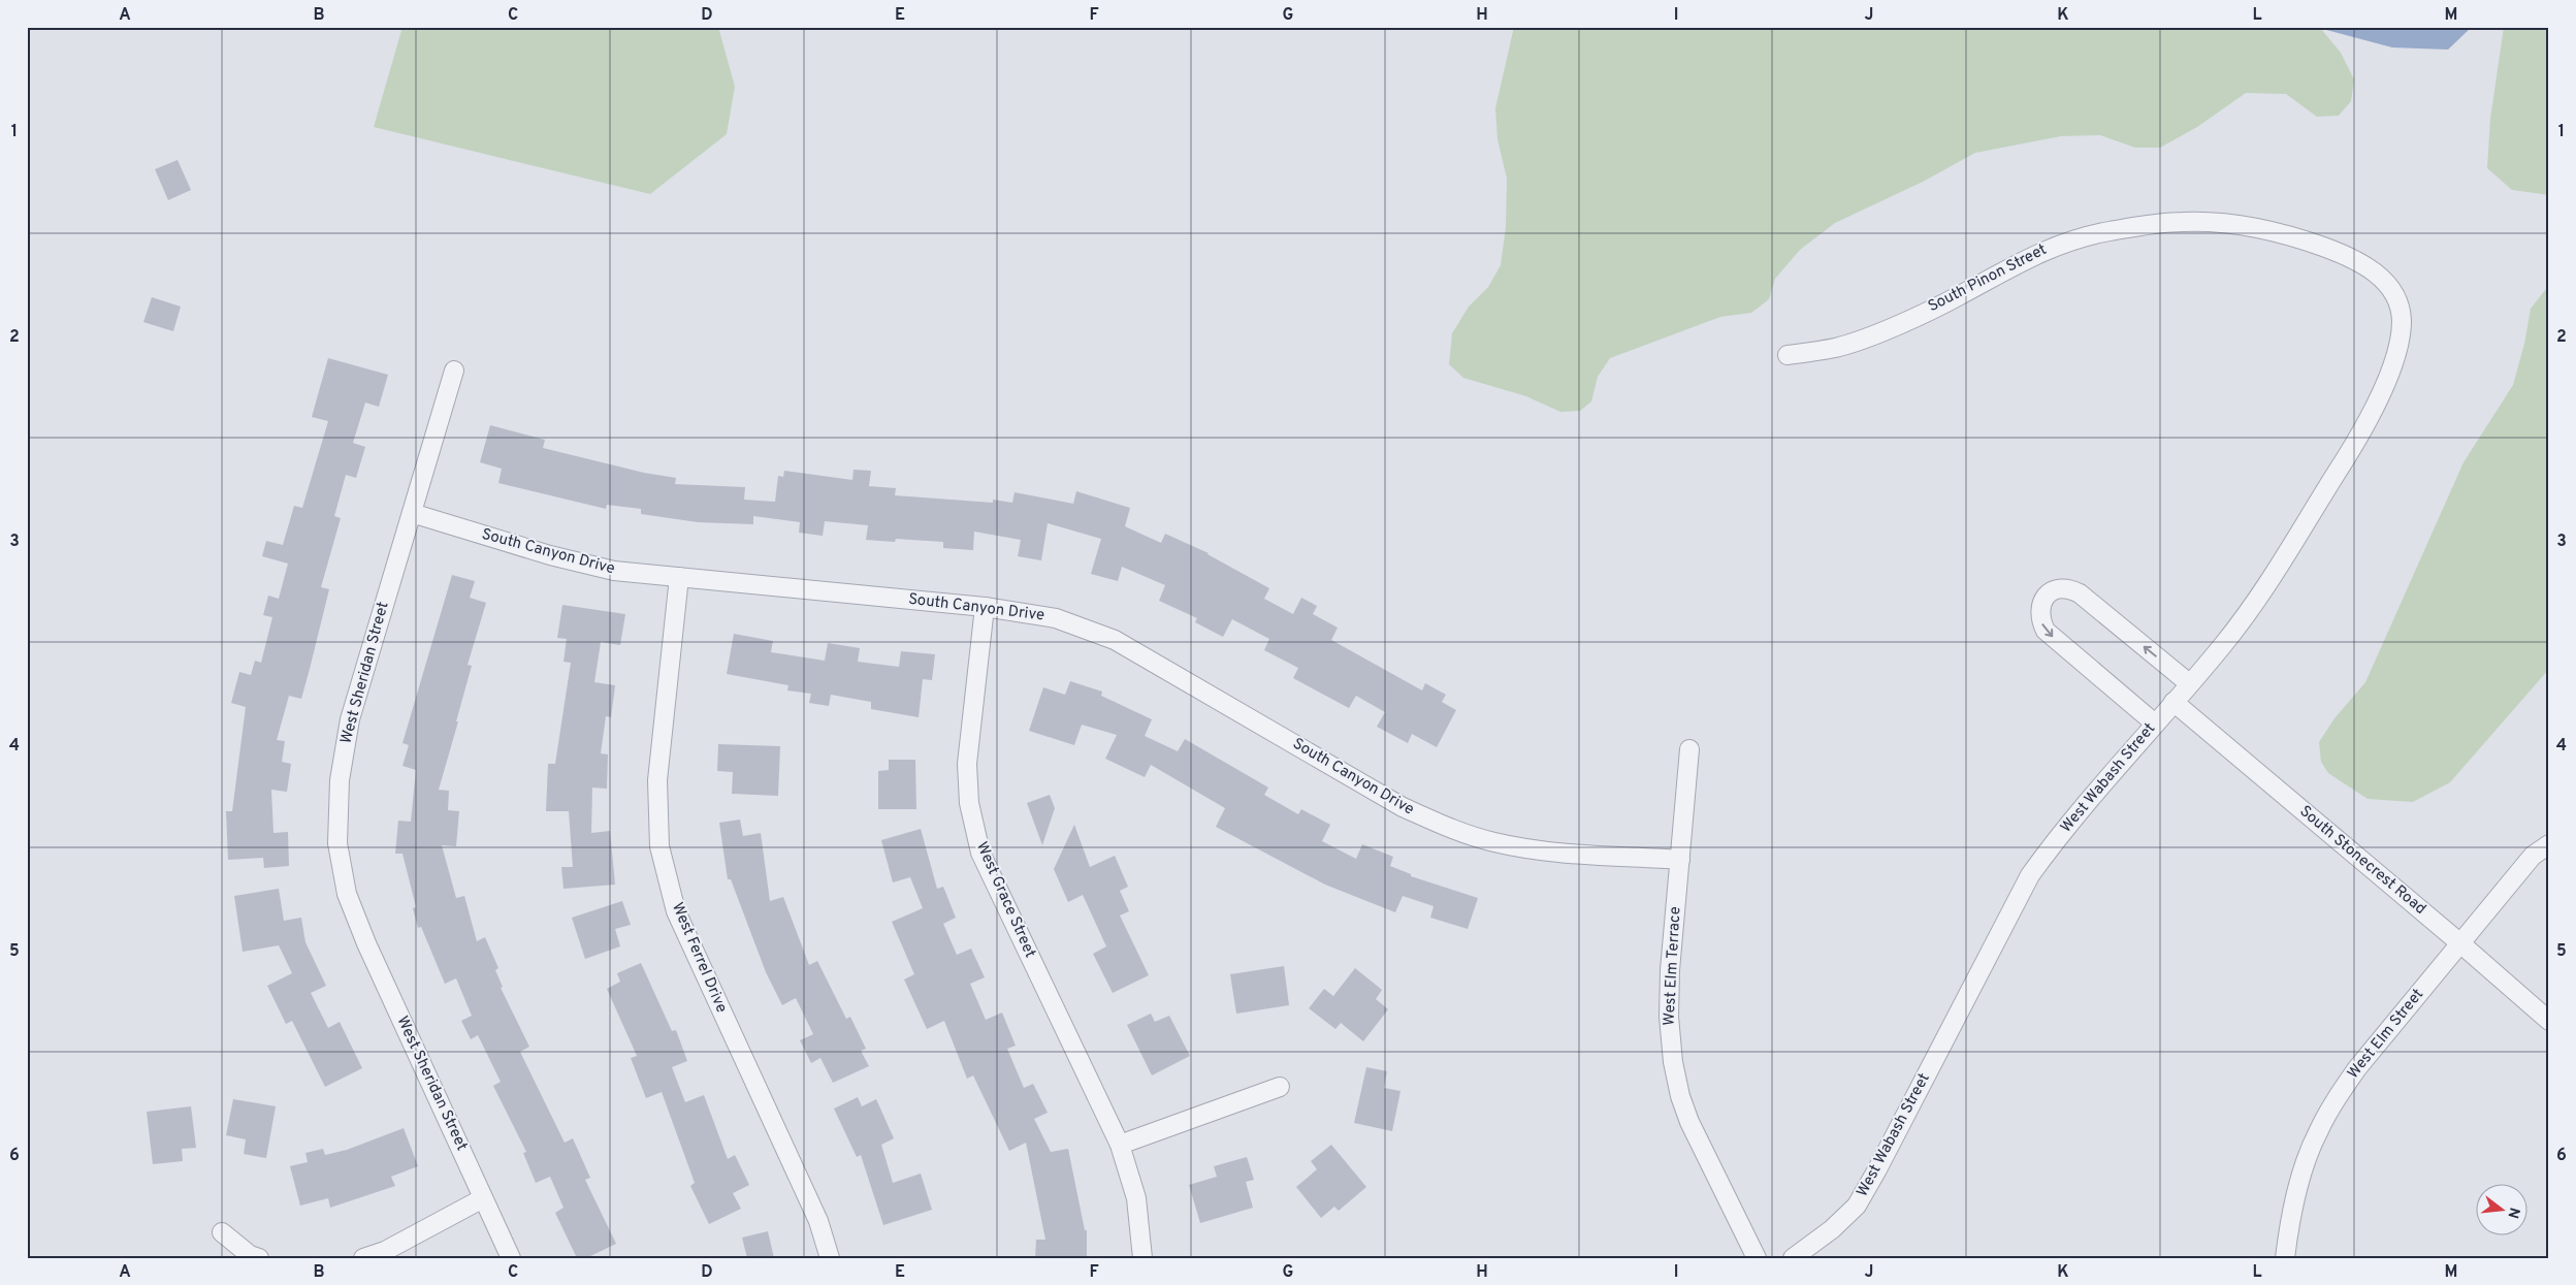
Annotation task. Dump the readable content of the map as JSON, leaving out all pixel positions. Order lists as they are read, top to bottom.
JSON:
{
  "streets": {
    "street": [
      "South Pinon Street",
      "South Canyon Drive",
      "West Sheridan Street",
      "West Wabash Street",
      "South Stonecrest Road",
      "West Grace Street",
      "West Ferrel Drive",
      "West Elm Terrace",
      "West Elm Street"
    ]
  },
  "crossings": [
    ["South Pinon Street", "West Wabash Street"],
    ["South Canyon Drive", "West Sheridan Street"],
    ["South Canyon Drive", "West Grace Street"],
    ["South Canyon Drive", "West Ferrel Drive"],
    ["South Canyon Drive", "West Elm Terrace"],
    ["West Wabash Street", "South Stonecrest Road"],
    ["South Stonecrest Road", "West Elm Street"]
  ],
  "north": "right",
  "grid": {
    "columns": [
      "A",
      "B",
      "C",
      "D",
      "E",
      "F",
      "G",
      "H",
      "I",
      "J",
      "K",
      "L",
      "M"
    ],
    "rows": [
      "1",
      "2",
      "3",
      "4",
      "5",
      "6"
    ]
  }
}
